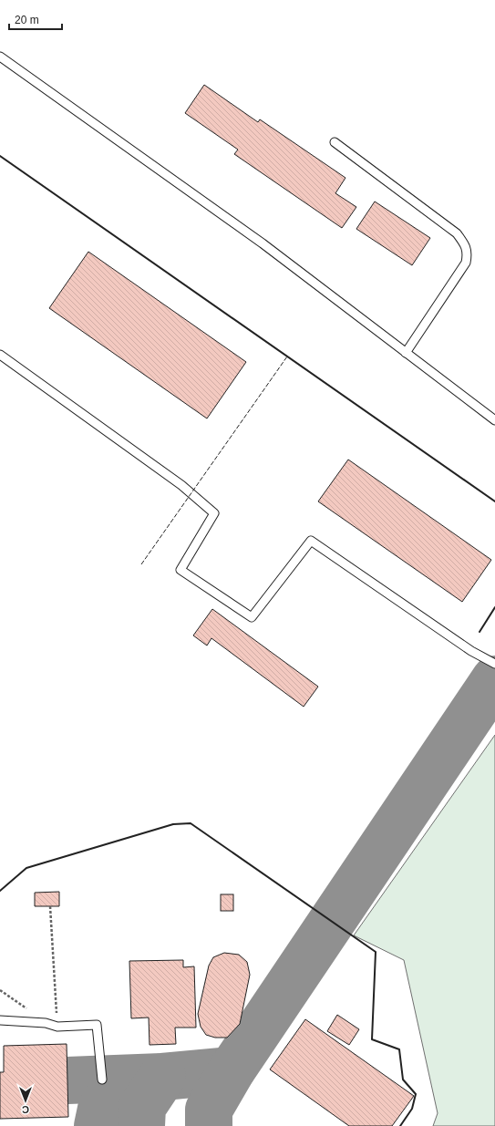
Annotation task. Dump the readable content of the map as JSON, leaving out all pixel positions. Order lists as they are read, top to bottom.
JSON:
{
  "scale_bar": "20 m",
  "north": "bottom"
}
